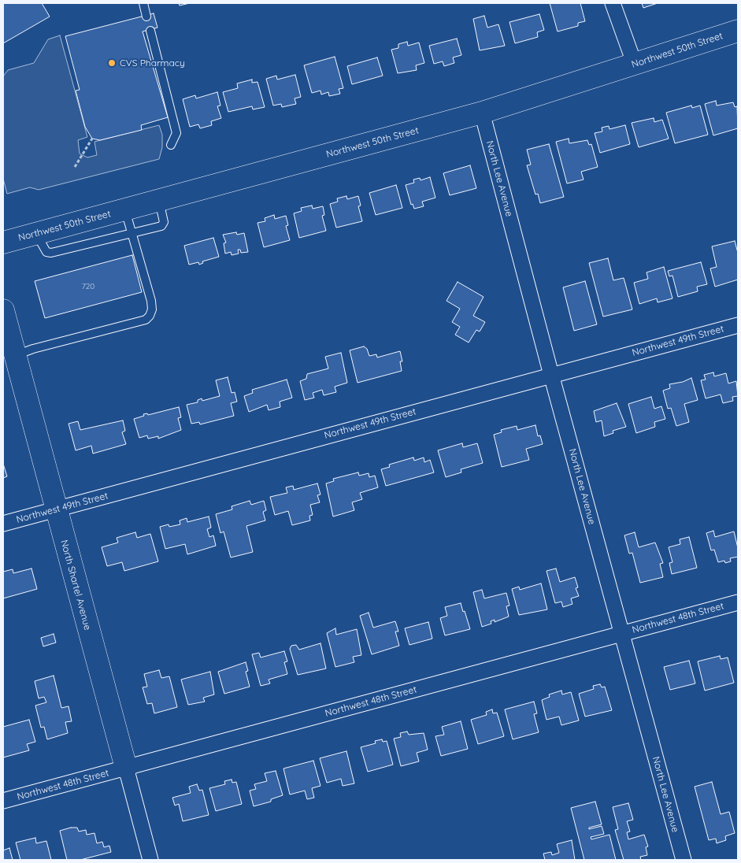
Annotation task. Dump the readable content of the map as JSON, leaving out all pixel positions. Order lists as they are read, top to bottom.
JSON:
{
  "streets": {
    "main road": ["Northwest 50th Street", "North Shartel Avenue"],
    "street": ["North Lee Avenue", "Northwest 49th Street", "Northwest 48th Street"]
  },
  "crossings": [
    ["Northwest 50th Street", "North Lee Avenue"],
    ["North Lee Avenue", "Northwest 49th Street"],
    ["North Lee Avenue", "Northwest 48th Street"],
    ["Northwest 49th Street", "North Shartel Avenue"],
    ["North Shartel Avenue", "Northwest 48th Street"]
  ],
  "places": ["CVS Pharmacy"],
  "house_numbers": ["720"]
}
